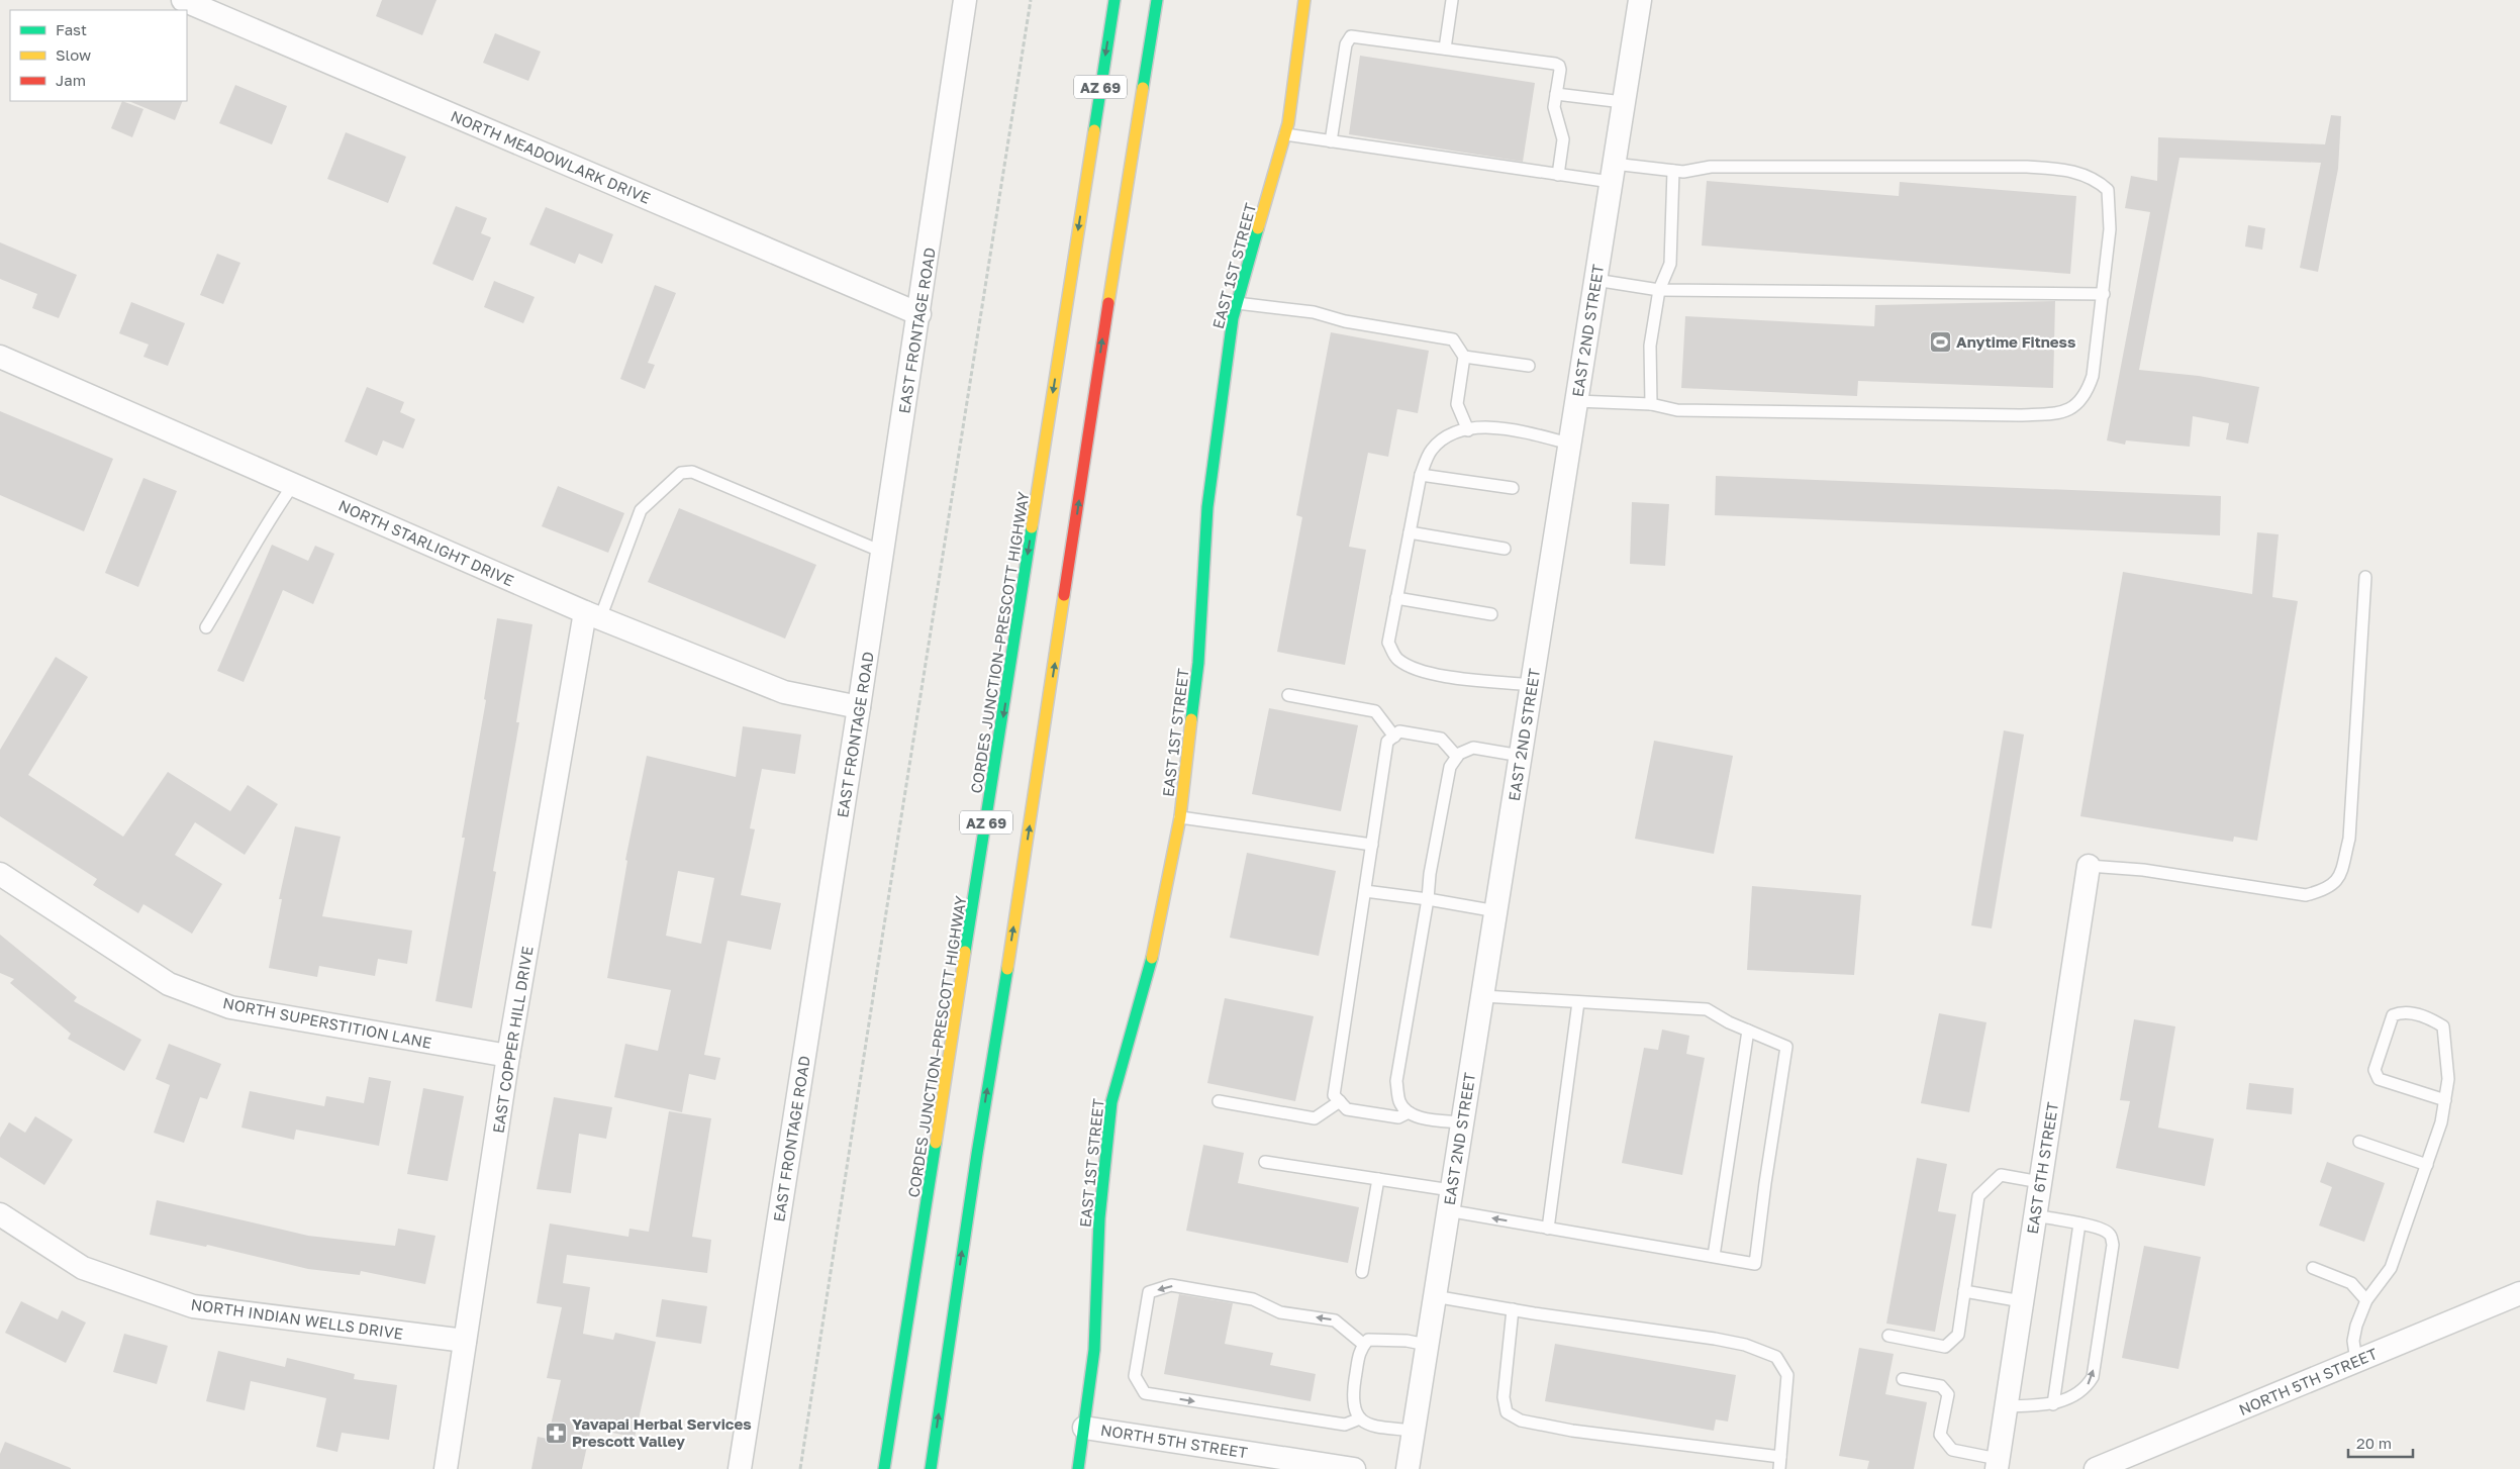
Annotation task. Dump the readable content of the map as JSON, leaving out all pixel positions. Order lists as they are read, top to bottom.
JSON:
{
  "streets": {
    "main road": ["AZ 69", "EAST 1ST STREET", "CORDES JUNCTION–PRESCOTT HIGHWAY"],
    "street": [
      "NORTH MEADOWLARK DRIVE",
      "EAST FRONTAGE ROAD",
      "EAST 2ND STREET",
      "NORTH STARLIGHT DRIVE",
      "NORTH SUPERSTITION LANE",
      "EAST COPPER HILL DRIVE",
      "EAST 6TH STREET",
      "NORTH INDIAN WELLS DRIVE",
      "NORTH 5TH STREET"
    ]
  },
  "crossings": [
    ["NORTH MEADOWLARK DRIVE", "EAST FRONTAGE ROAD"],
    ["EAST 1ST STREET", "NORTH 5TH STREET"],
    ["EAST FRONTAGE ROAD", "NORTH STARLIGHT DRIVE"],
    ["NORTH STARLIGHT DRIVE", "EAST COPPER HILL DRIVE"],
    ["NORTH SUPERSTITION LANE", "EAST COPPER HILL DRIVE"],
    ["EAST COPPER HILL DRIVE", "NORTH INDIAN WELLS DRIVE"]
  ],
  "places": {
    "sports": ["Anytime Fitness"],
    "pharmacy": ["Yavapai Herbal Services Prescott Valley"]
  },
  "legend": ["Fast", "Slow", "Jam"],
  "scale_bar": "20 m"
}
